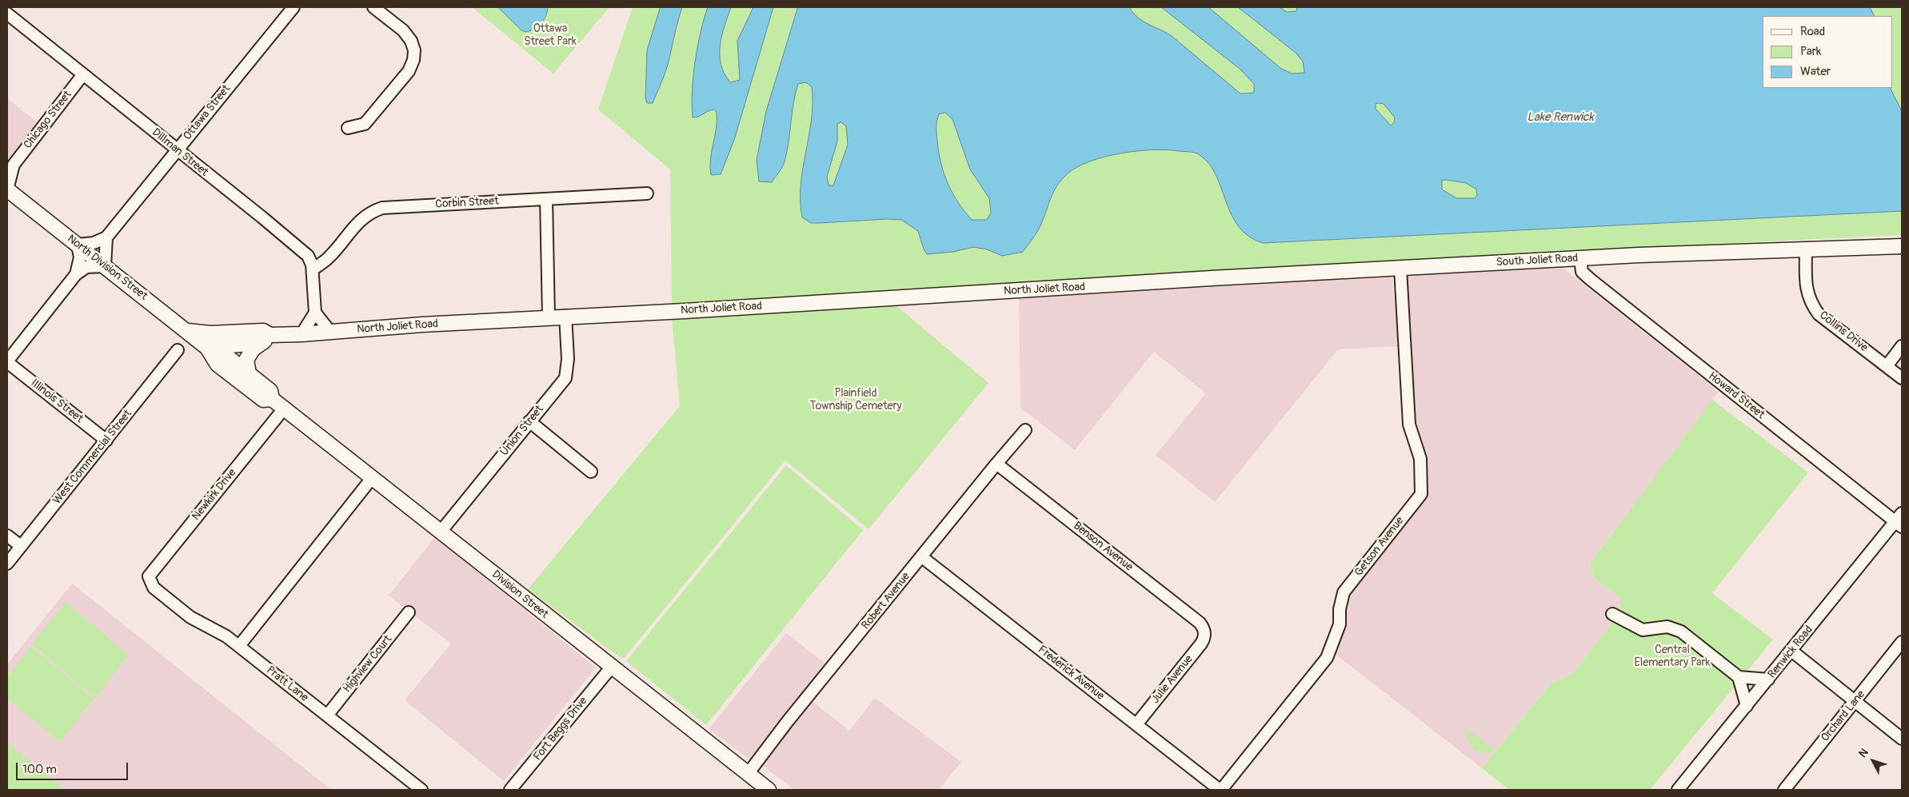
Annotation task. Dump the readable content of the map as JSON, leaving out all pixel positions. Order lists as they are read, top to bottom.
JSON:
{
  "streets": {
    "main road": [
      "South Joliet Road",
      "North Division Street",
      "North Joliet Road",
      "Division Street"
    ],
    "street": [
      "Ottawa Street",
      "Chicago Street",
      "Dillman Street",
      "Corbin Street",
      "Collins Drive",
      "Howard Street",
      "Illinois Street",
      "Union Street",
      "West Commercial Street",
      "Newkirk Drive",
      "Benson Avenue",
      "Getson Avenue",
      "Robert Avenue",
      "Renwick Road",
      "Highview Court",
      "Frederick Avenue",
      "Julie Avenue",
      "Pratt Lane",
      "Orchard Lane",
      "Fort Beggs Drive"
    ]
  },
  "crossings": [
    ["Ottawa Street", "Dillman Street"],
    ["Chicago Street", "Dillman Street"],
    ["Chicago Street", "North Division Street"],
    ["Dillman Street", "Corbin Street"],
    ["South Joliet Road", "North Joliet Road"],
    ["South Joliet Road", "Collins Drive"],
    ["South Joliet Road", "Howard Street"],
    ["South Joliet Road", "Getson Avenue"],
    ["North Division Street", "North Joliet Road"],
    ["North Division Street", "Division Street"],
    ["North Joliet Road", "Union Street"],
    ["North Joliet Road", "Division Street"],
    ["Howard Street", "Renwick Road"],
    ["Illinois Street", "West Commercial Street"],
    ["Union Street", "Division Street"],
    ["Newkirk Drive", "Division Street"],
    ["Newkirk Drive", "Pratt Lane"],
    ["Benson Avenue", "Robert Avenue"],
    ["Benson Avenue", "Julie Avenue"],
    ["Getson Avenue", "Frederick Avenue"],
    ["Division Street", "Robert Avenue"],
    ["Division Street", "Fort Beggs Drive"],
    ["Robert Avenue", "Frederick Avenue"],
    ["Highview Court", "Pratt Lane"],
    ["Frederick Avenue", "Julie Avenue"]
  ],
  "water": ["Lake Renwick"],
  "parks": ["Ottawa Street Park", "Plainfield Township Cemetery", "Central Elementary Park"],
  "legend": ["Road", "Park", "Water"],
  "scale_bar": "100 m",
  "north": "top left"
}
